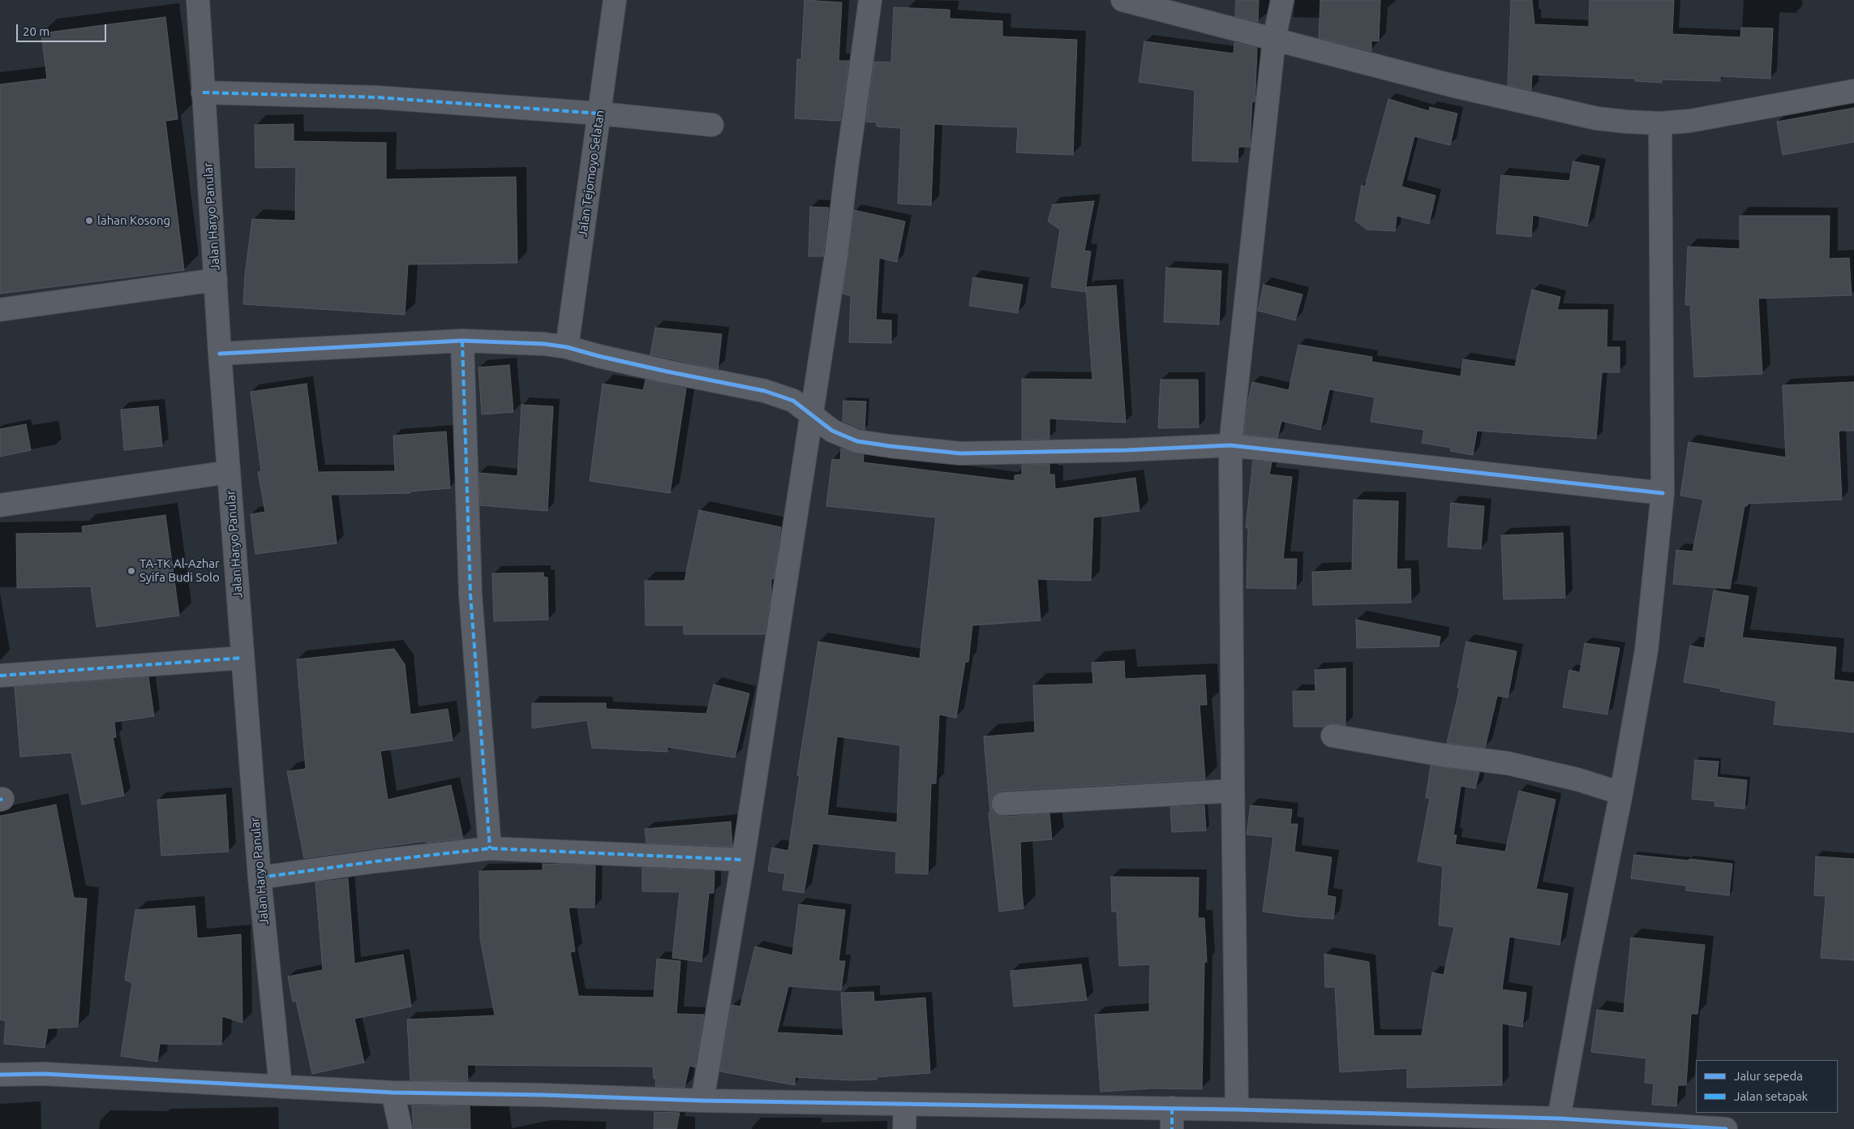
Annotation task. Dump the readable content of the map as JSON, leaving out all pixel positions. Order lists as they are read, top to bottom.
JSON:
{
  "streets": {
    "street": ["Jalan Tejomoyo Selatan", "Jalan Haryo Panular"]
  },
  "places": ["lahan Kosong", "TA-TK Al-Azhar Syifa Budi Solo"],
  "legend": ["Jalur sepeda", "Jalan setapak"],
  "scale_bar": "20 m"
}
